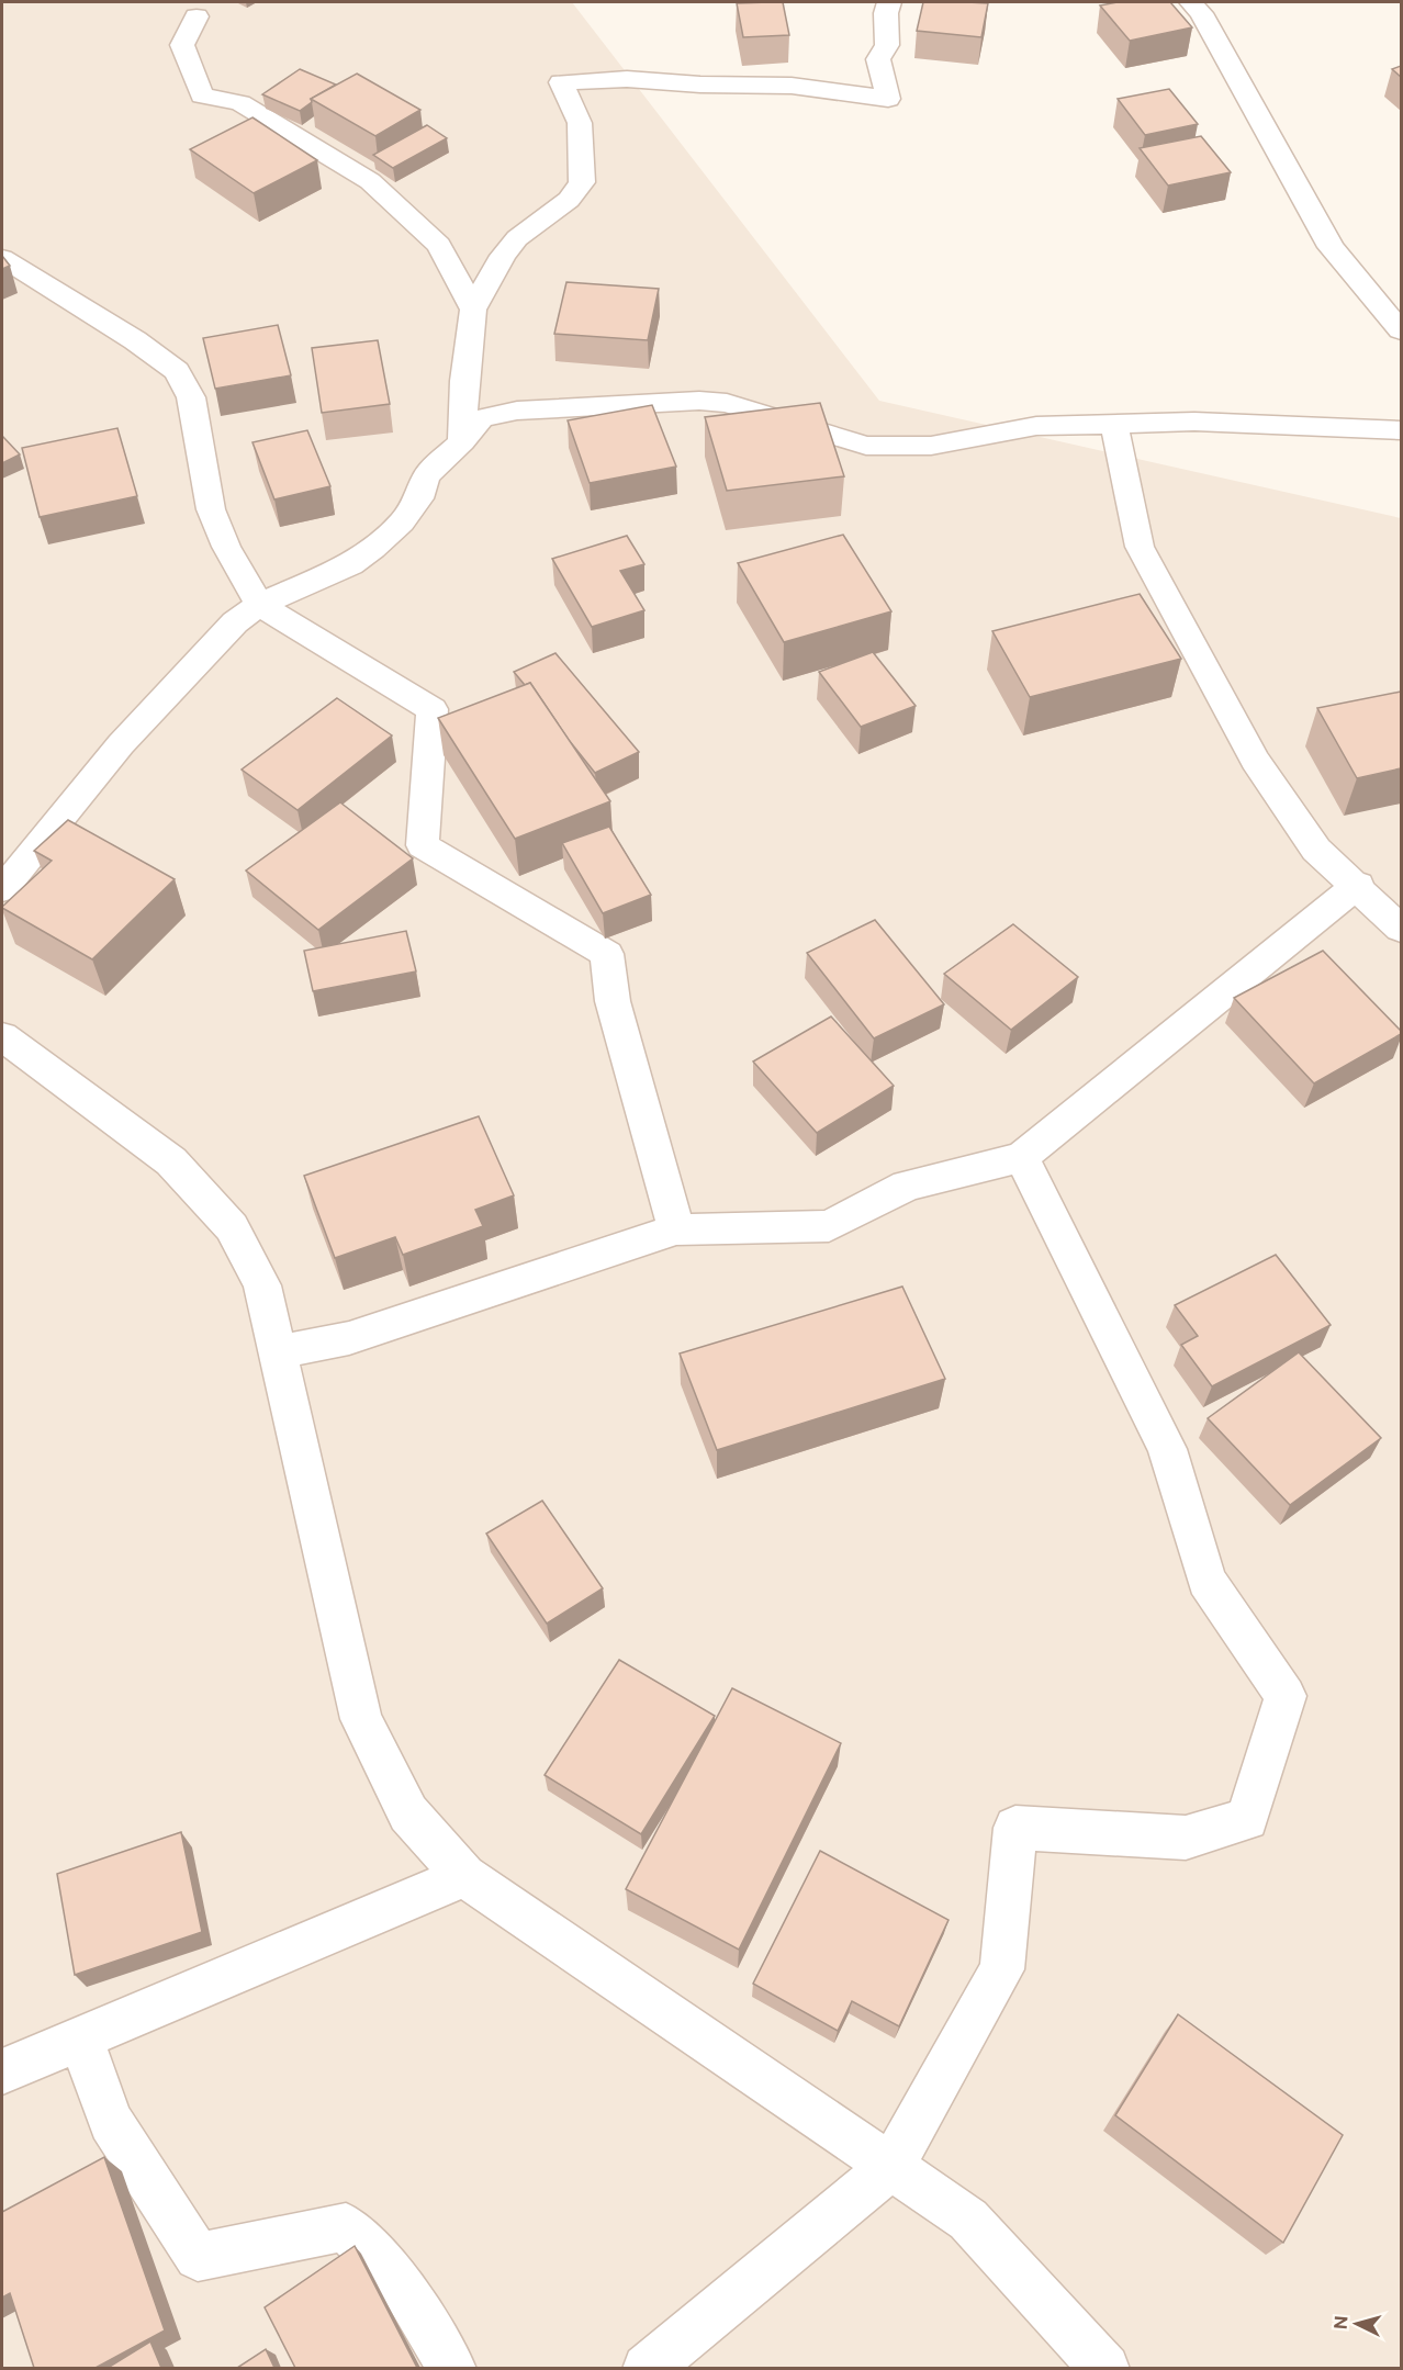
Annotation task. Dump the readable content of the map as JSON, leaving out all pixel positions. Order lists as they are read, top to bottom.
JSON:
{
  "north": "left"
}
